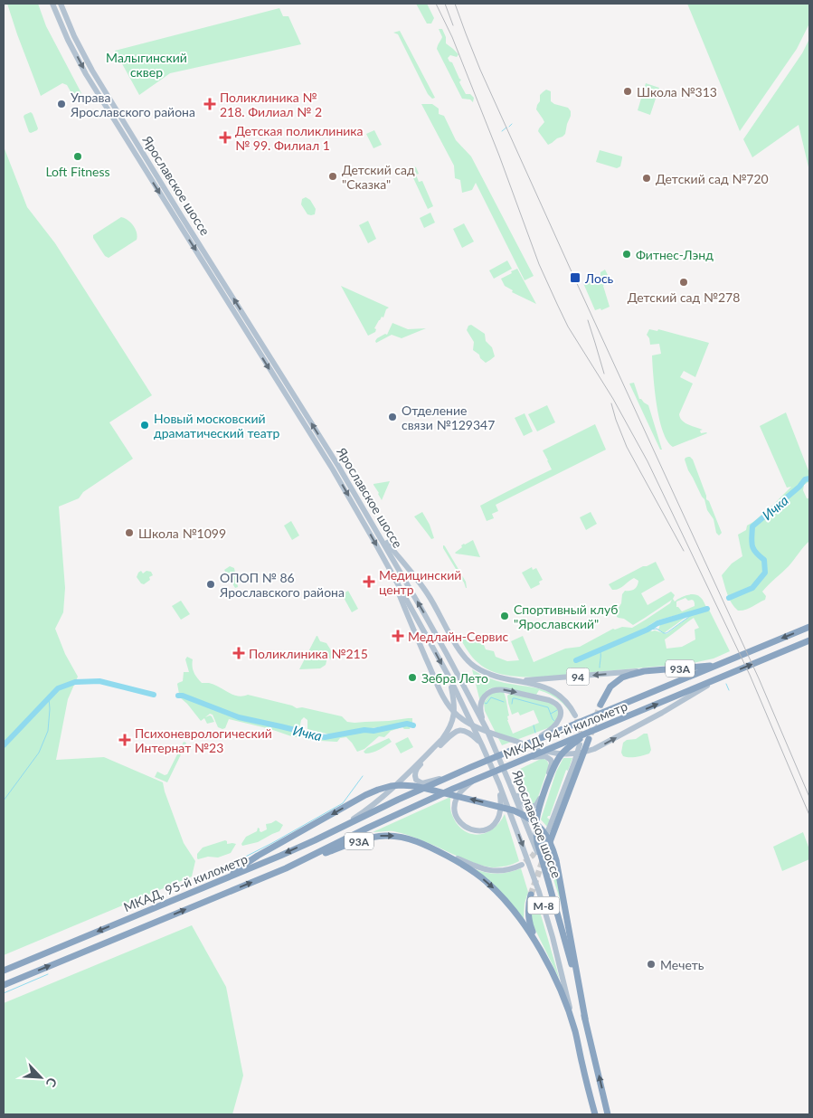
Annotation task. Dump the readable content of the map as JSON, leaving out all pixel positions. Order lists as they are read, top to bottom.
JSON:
{
  "streets": {
    "highway": [
      "Ярославское шоссе",
      "93A",
      "МКАД, 94-й километр",
      "МКАД, 95-й километр",
      "М-8"
    ],
    "main road": ["94"]
  },
  "crossings": [
    ["Ярославское шоссе", "93A"],
    ["Ярославское шоссе", "94"],
    ["93A", "94"],
    ["93A", "МКАД, 94-й километр"],
    ["93A", "МКАД, 95-й километр"],
    ["МКАД, 94-й километр", "МКАД, 95-й километр"]
  ],
  "water": ["Ичка"],
  "parks": ["Малыгинский сквер"],
  "places": {
    "other": [
      "Школа №313",
      "Управа Ярославского района",
      "Loft Fitness",
      "Детский сад \"Сказка\"",
      "Детский сад №720",
      "Фитнес-Лэнд",
      "Детский сад №278",
      "Отделение связи №129347",
      "Новый московский драматический театр",
      "Школа №1099",
      "ОПОП № 86 Ярославского района",
      "Спортивный клуб \"Ярославский\"",
      "Зебра Лето",
      "Мечеть"
    ],
    "health": [
      "Поликлиника № 218. Филиал № 2",
      "Детская поликлиника № 99. Филиал 1",
      "Медицинский центр",
      "Медлайн-Сервис",
      "Поликлиника №215",
      "Психоневрологический Интернат №23"
    ],
    "transit": ["Лось"]
  },
  "north": "bottom right"
}
